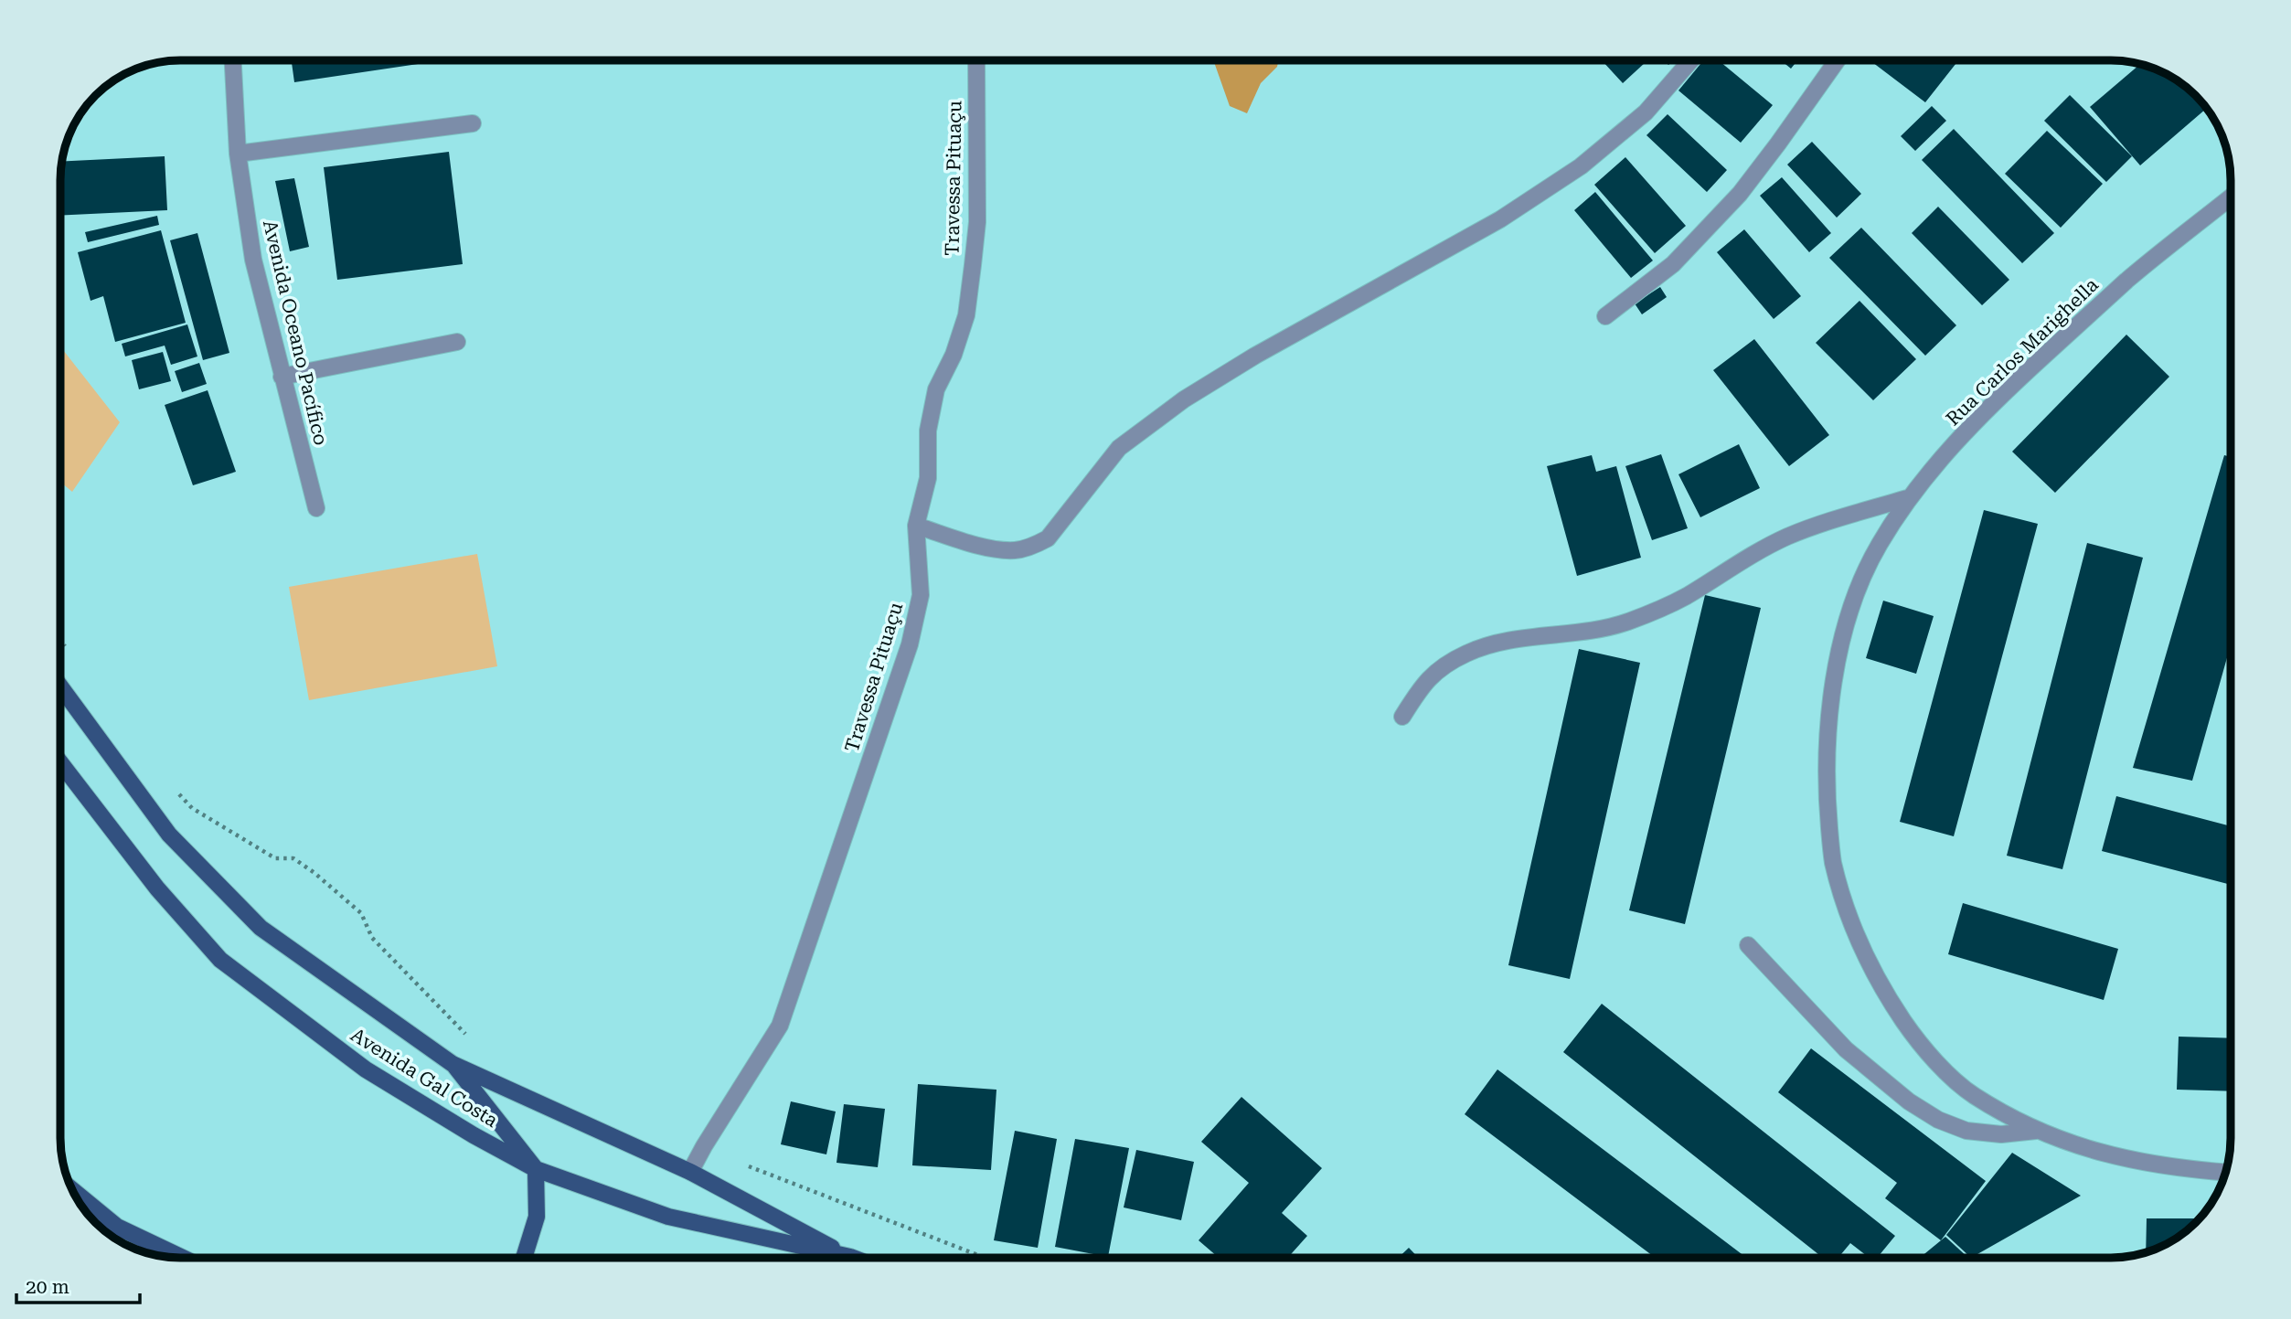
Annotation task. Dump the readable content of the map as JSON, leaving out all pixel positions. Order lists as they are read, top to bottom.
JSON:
{
  "streets": {
    "main road": ["Avenida Gal Costa"],
    "street": ["Travessa Pituaçu", "Avenida Oceano Pacífico", "Rua Carlos Marighella"]
  },
  "scale_bar": "20 m"
}
